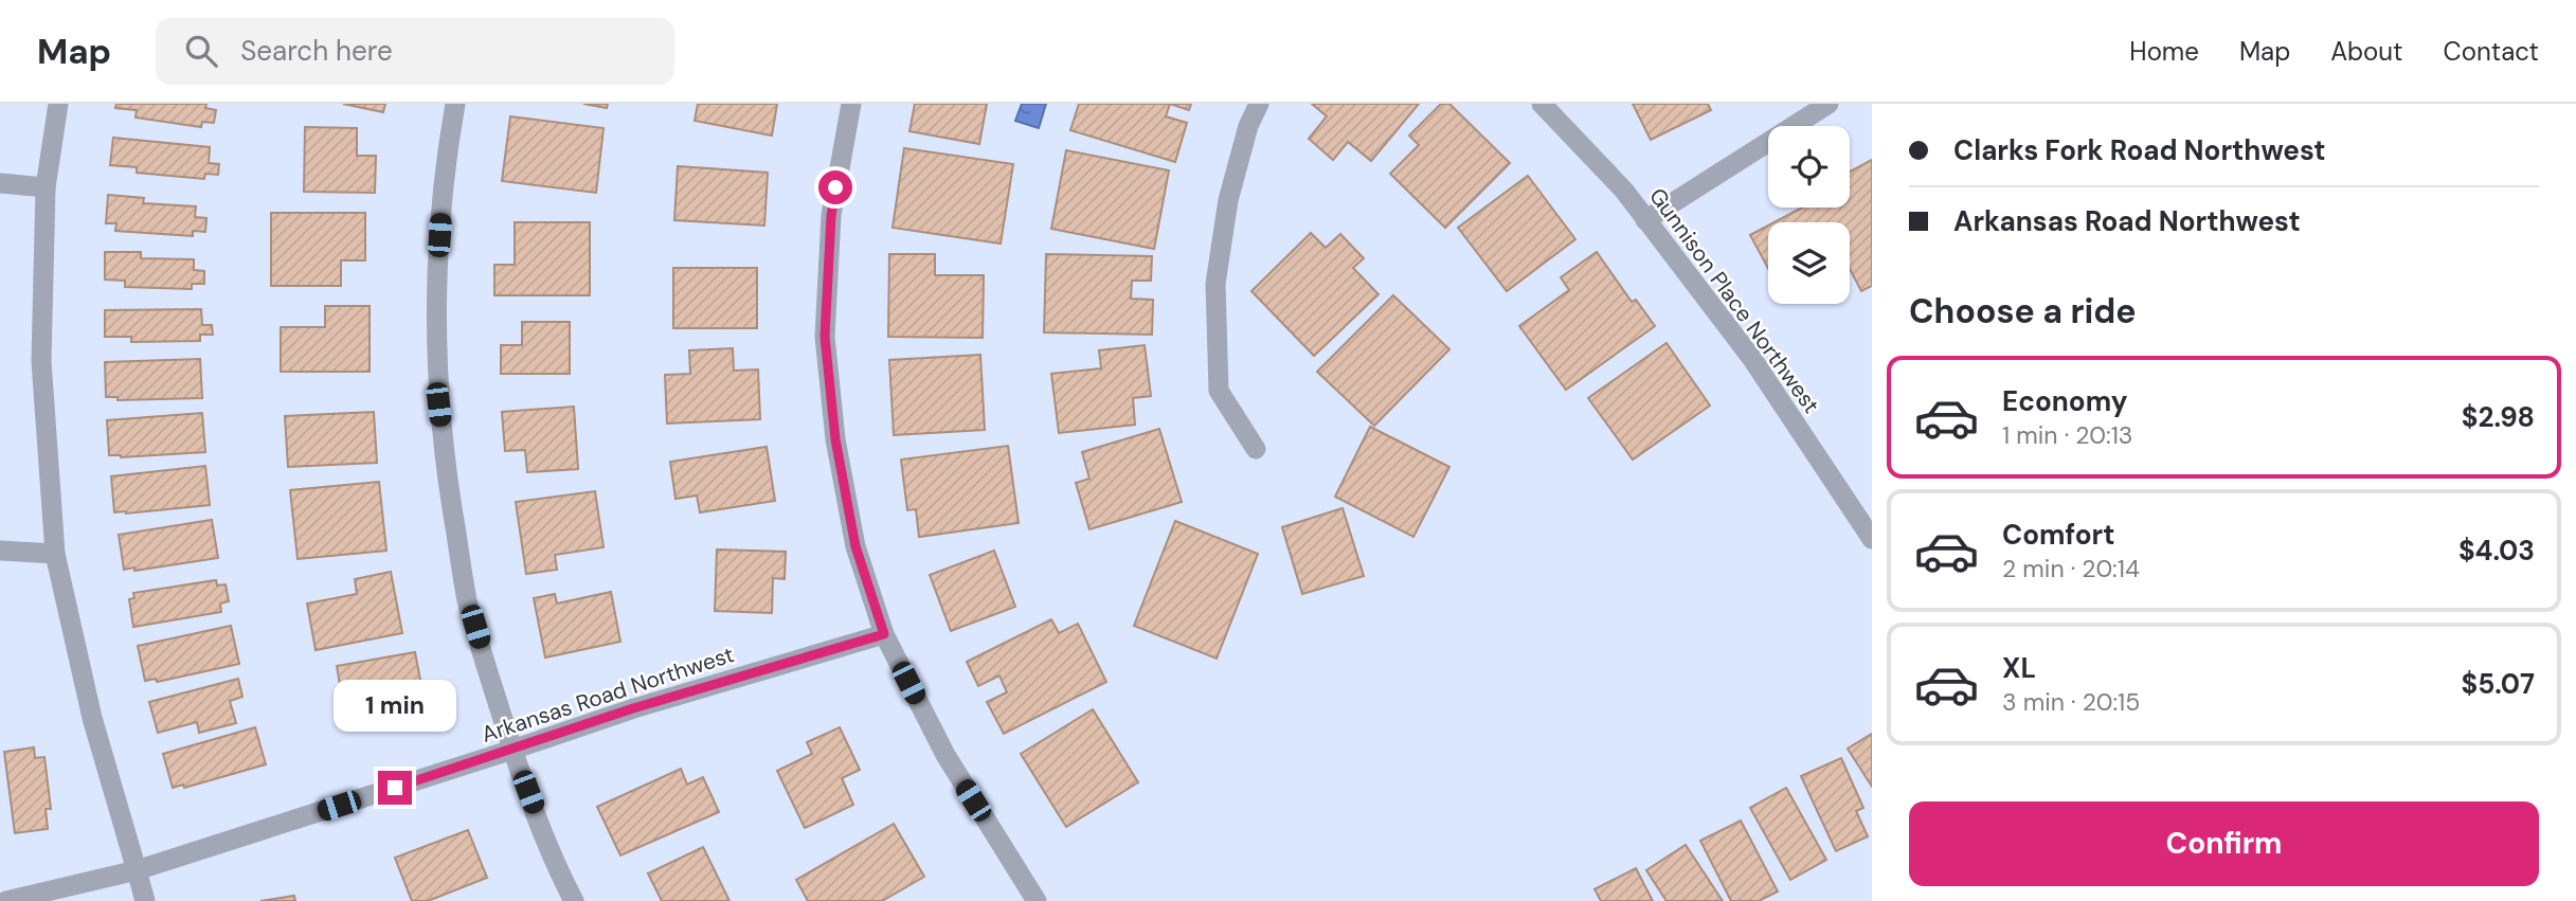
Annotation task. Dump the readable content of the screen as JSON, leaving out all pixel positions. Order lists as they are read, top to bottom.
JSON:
{
  "streets": {
    "street": ["Gunnison Place Northwest", "Arkansas Road Northwest"]
  },
  "page": {
    "header": "Map",
    "search": "Search here",
    "nav": [
      "Home",
      "Map",
      "About",
      "Contact"
    ],
    "banner": ["Clarks Fork Road Northwest", "Arkansas Road Northwest"],
    "heading": "Choose a ride",
    "list": [
      {
        "name": "Economy",
        "note": "1 min · 20:13",
        "value": "$2.98"
      },
      {
        "name": "Comfort",
        "note": "2 min · 20:14",
        "value": "$4.03"
      },
      {
        "name": "XL",
        "note": "3 min · 20:15",
        "value": "$5.07"
      }
    ],
    "bubble": "1 min",
    "buttons": "Confirm"
  }
}
